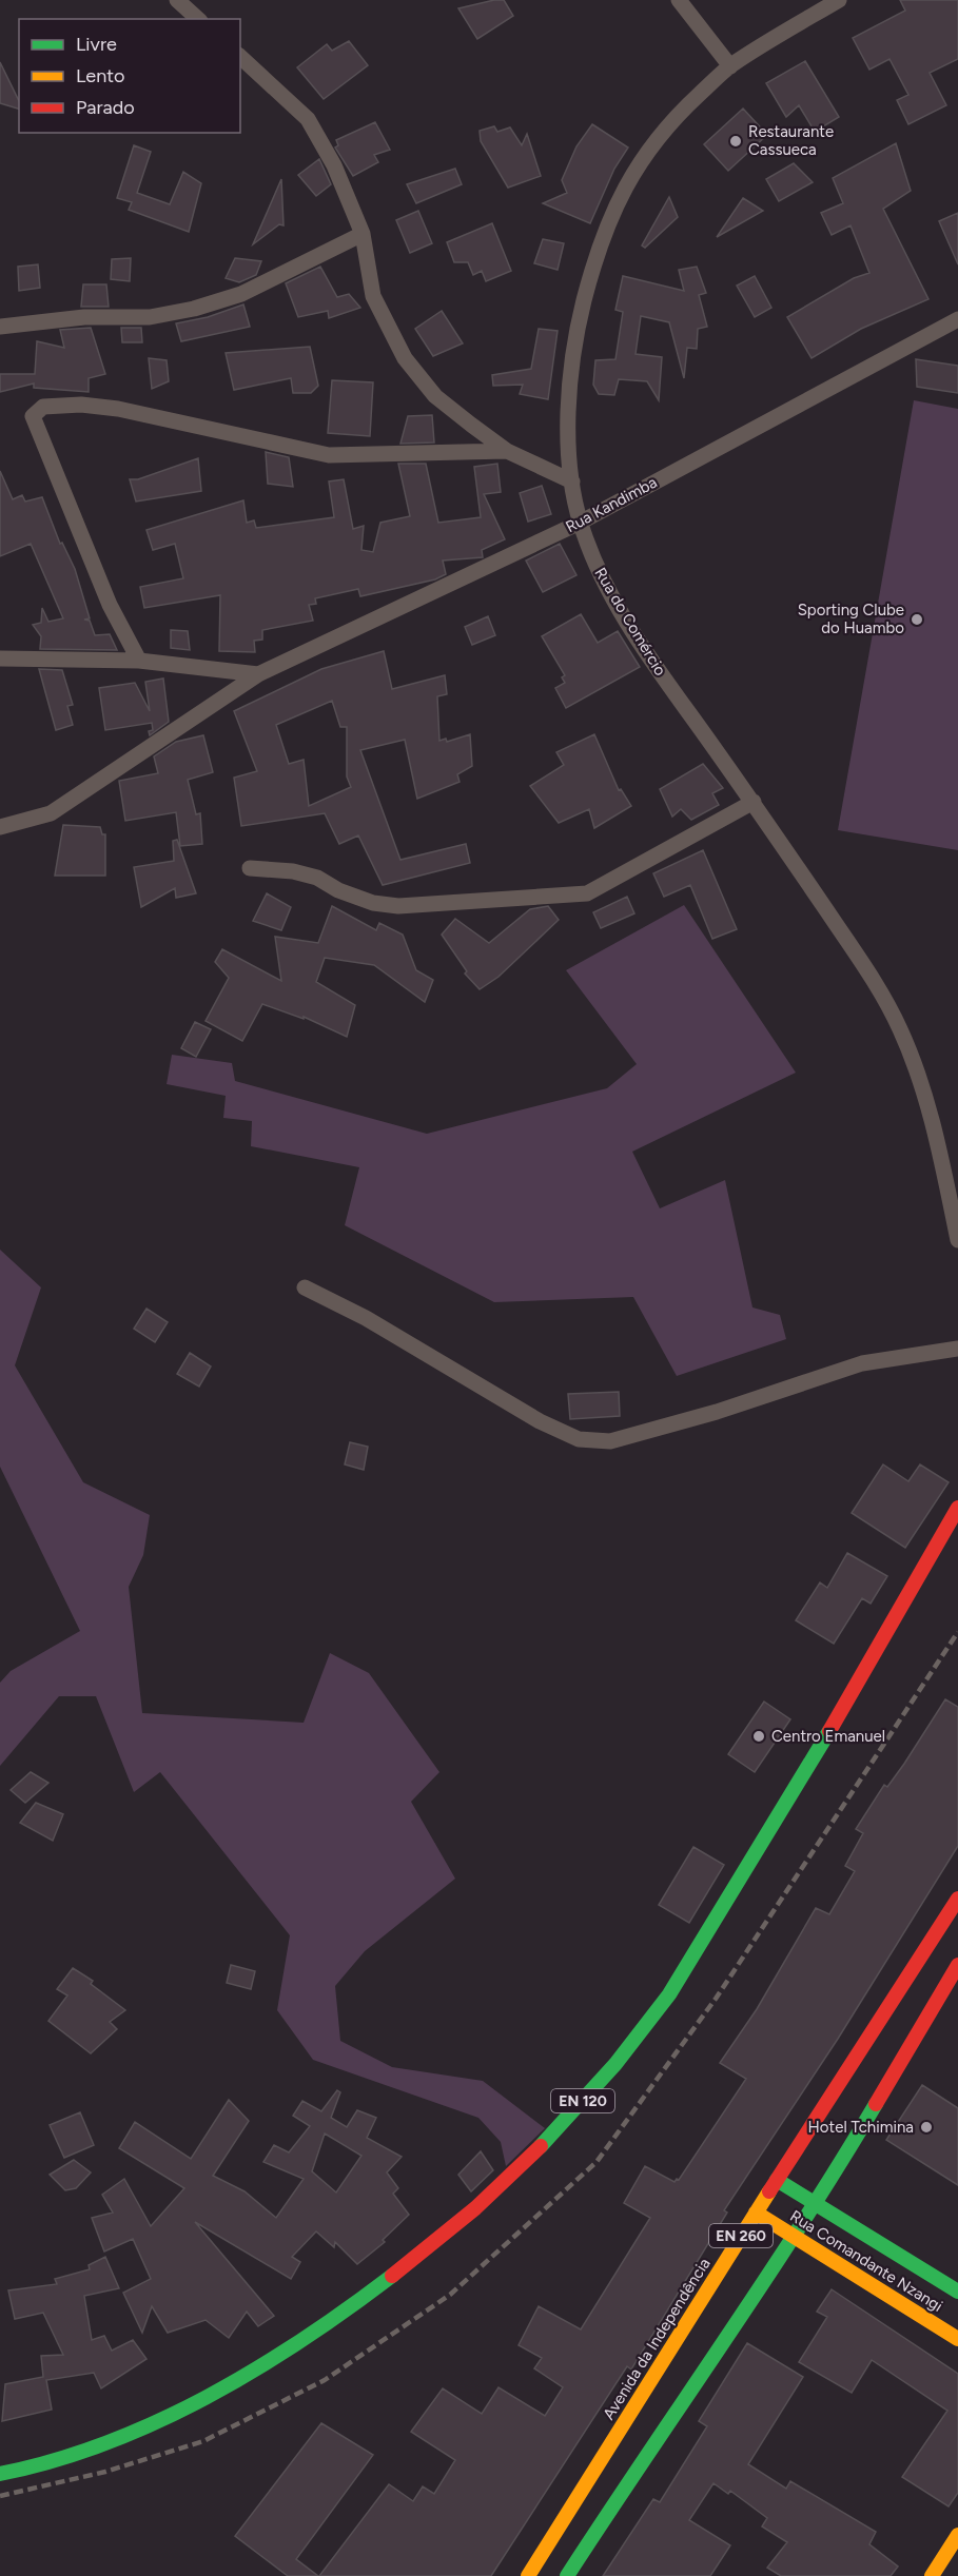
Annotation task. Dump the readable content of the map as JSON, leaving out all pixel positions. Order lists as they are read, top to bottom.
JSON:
{
  "streets": {
    "main road": [
      "EN 120",
      "EN 260",
      "Rua Comandante Nzangi",
      "Avenida da Independência"
    ],
    "street": ["Rua Kandimba", "Rua do Comércio"]
  },
  "crossings": [
    ["Rua Kandimba", "Rua do Comércio"],
    ["Rua Comandante Nzangi", "Avenida da Independência"]
  ],
  "places": [
    "Restaurante Cassueca",
    "Sporting Clube do Huambo",
    "Centro Emanuel",
    "Hotel Tchimina"
  ],
  "legend": ["Livre", "Lento", "Parado"]
}
